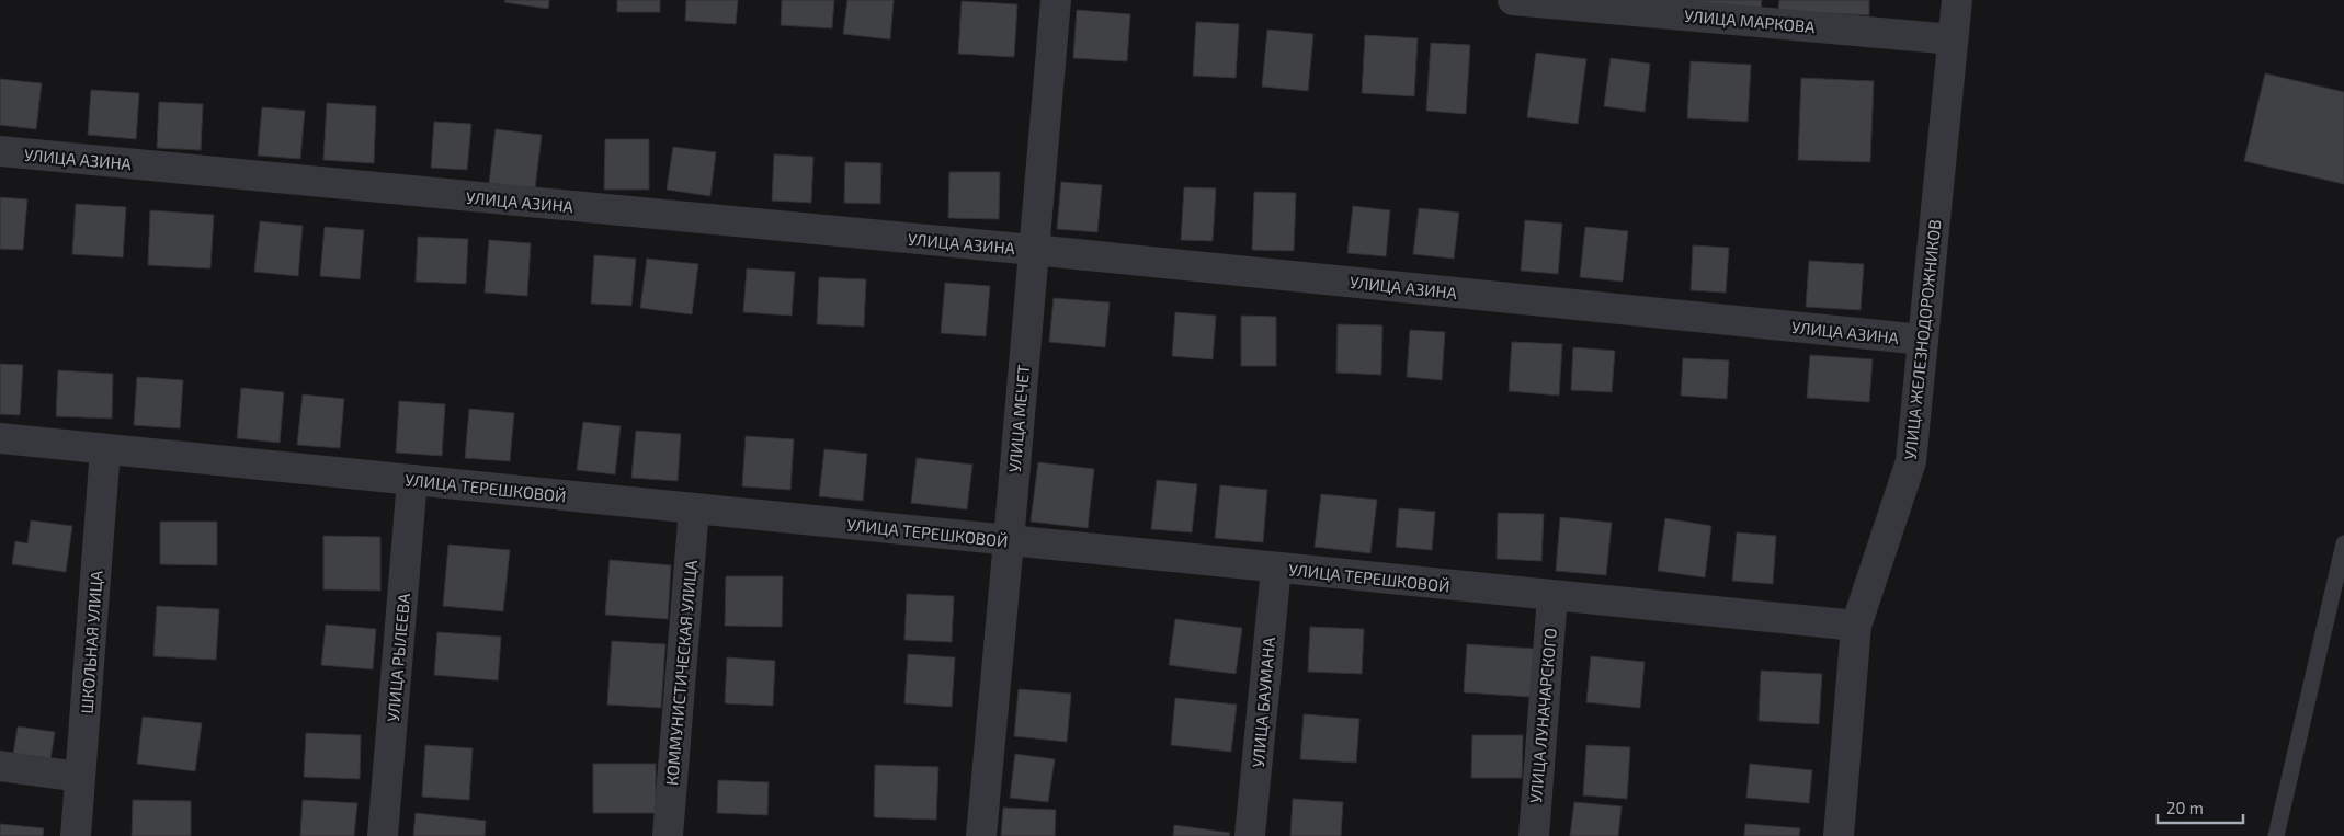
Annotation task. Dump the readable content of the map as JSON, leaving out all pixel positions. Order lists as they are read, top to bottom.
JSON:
{
  "streets": {
    "street": [
      "УЛИЦА МАРКОВА",
      "УЛИЦА АЗИНА",
      "УЛИЦА ЖЕЛЕЗНОДОРОЖНИКОВ",
      "УЛИЦА МЕЧЕТ",
      "УЛИЦА ТЕРЕШКОВОЙ",
      "ШКОЛЬНАЯ УЛИЦА",
      "УЛИЦА РЫЛЕЕВА",
      "КОММУНИСТИЧЕСКАЯ УЛИЦА",
      "УЛИЦА БАУМАНА",
      "УЛИЦА ЛУНАЧАРСКОГО"
    ]
  },
  "crossings": [
    ["УЛИЦА МАРКОВА", "УЛИЦА ЖЕЛЕЗНОДОРОЖНИКОВ"],
    ["УЛИЦА АЗИНА", "УЛИЦА ЖЕЛЕЗНОДОРОЖНИКОВ"],
    ["УЛИЦА АЗИНА", "УЛИЦА МЕЧЕТ"],
    ["УЛИЦА ЖЕЛЕЗНОДОРОЖНИКОВ", "УЛИЦА ТЕРЕШКОВОЙ"],
    ["УЛИЦА МЕЧЕТ", "УЛИЦА ТЕРЕШКОВОЙ"],
    ["УЛИЦА ТЕРЕШКОВОЙ", "ШКОЛЬНАЯ УЛИЦА"],
    ["УЛИЦА ТЕРЕШКОВОЙ", "УЛИЦА РЫЛЕЕВА"],
    ["УЛИЦА ТЕРЕШКОВОЙ", "КОММУНИСТИЧЕСКАЯ УЛИЦА"],
    ["УЛИЦА ТЕРЕШКОВОЙ", "УЛИЦА БАУМАНА"],
    ["УЛИЦА ТЕРЕШКОВОЙ", "УЛИЦА ЛУНАЧАРСКОГО"]
  ],
  "scale_bar": "20 m"
}
